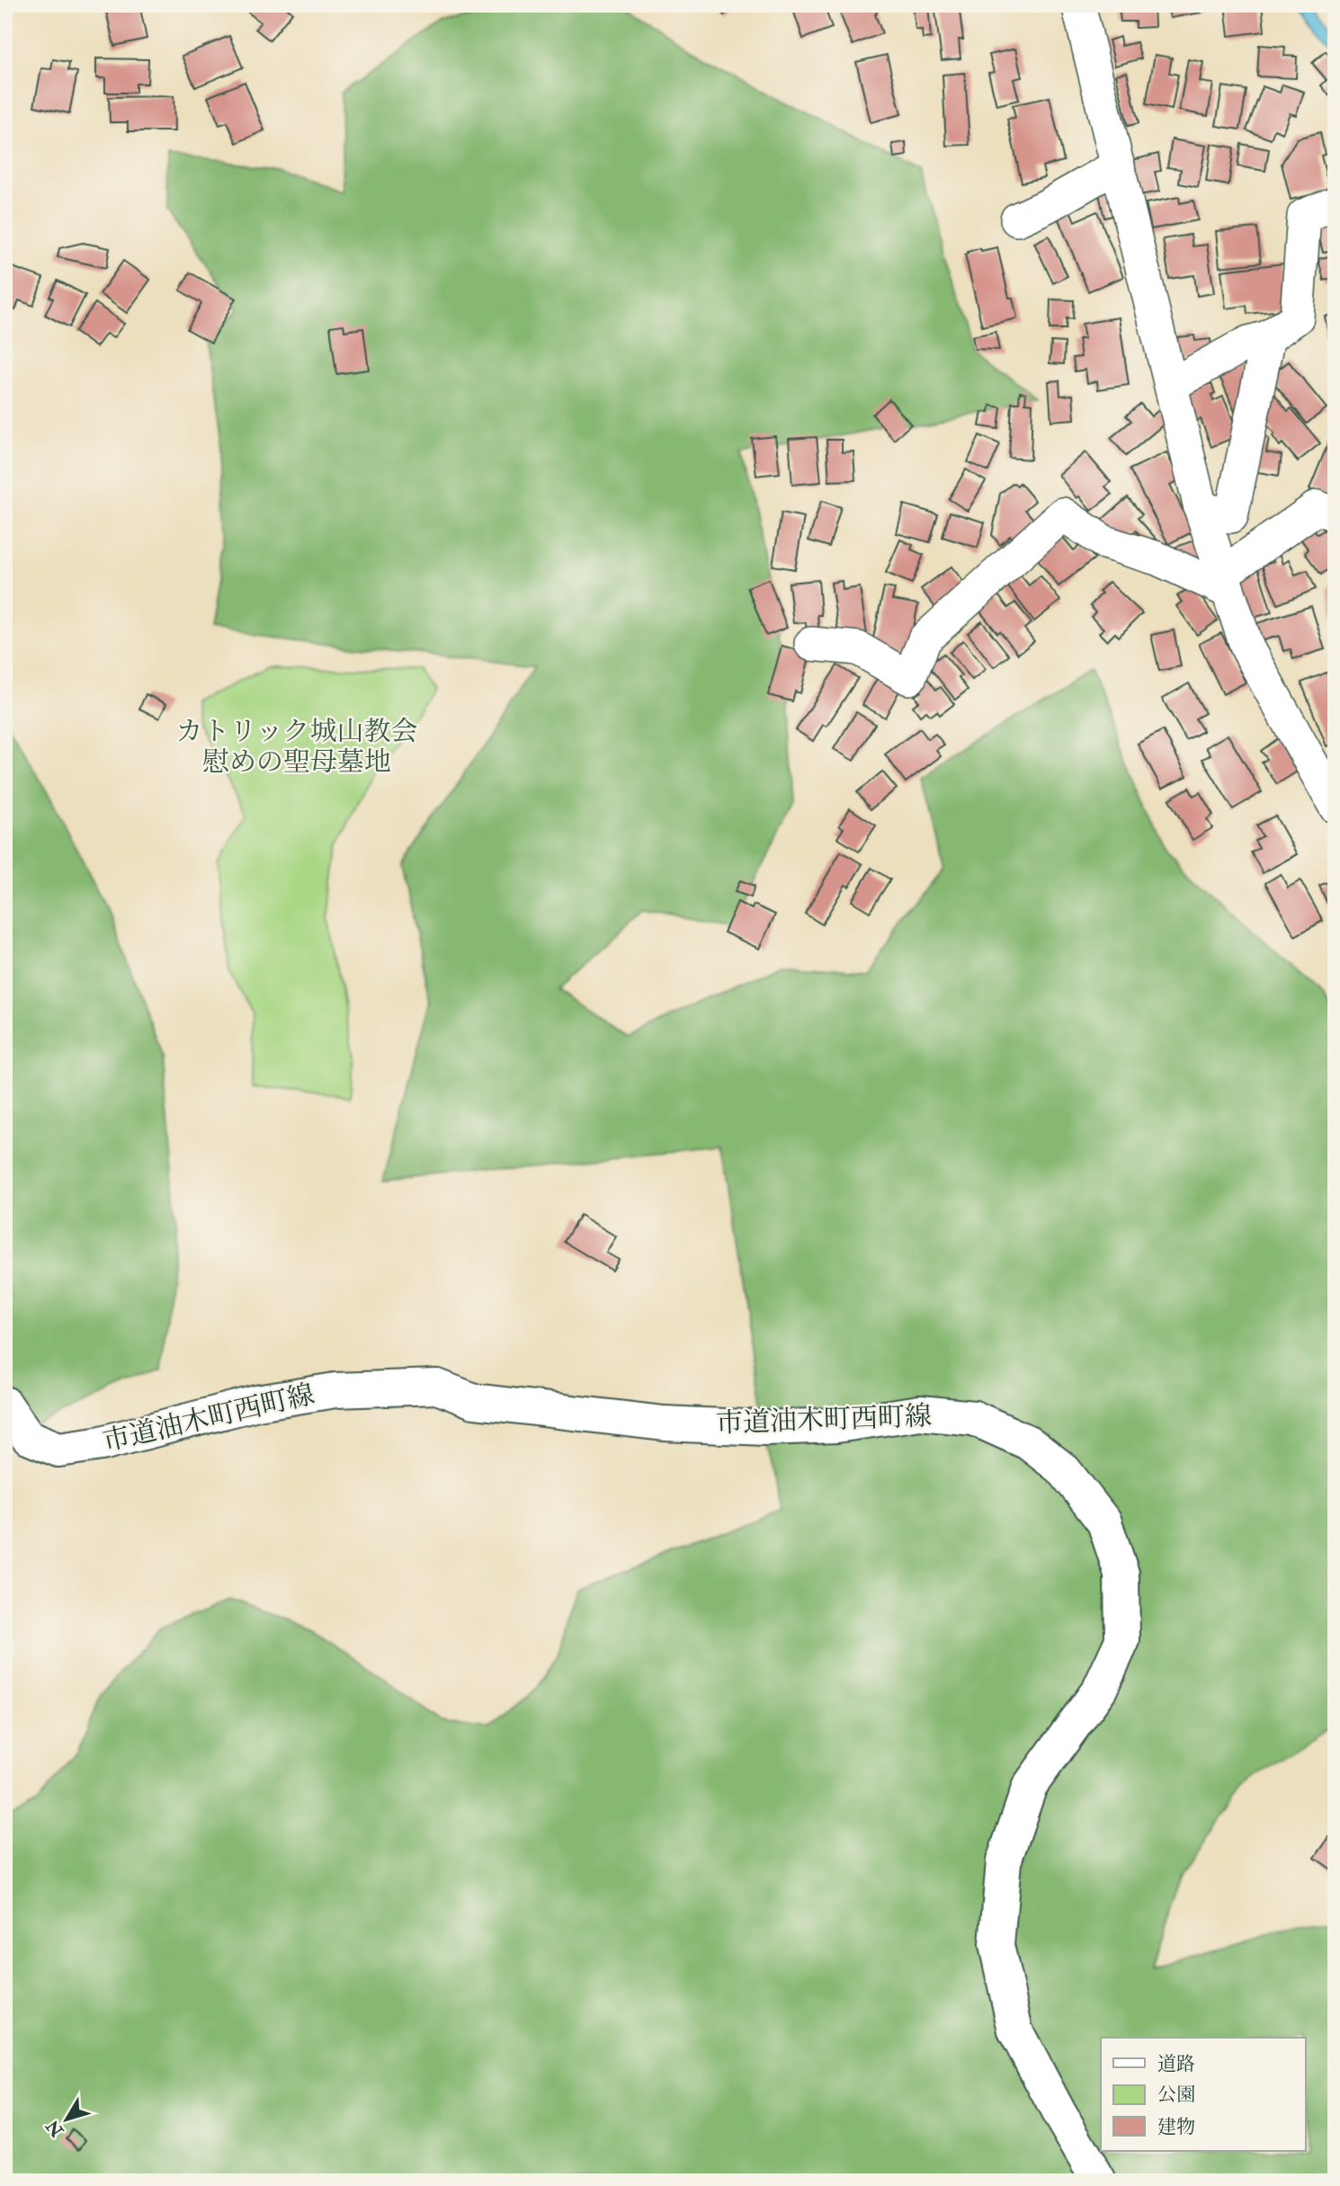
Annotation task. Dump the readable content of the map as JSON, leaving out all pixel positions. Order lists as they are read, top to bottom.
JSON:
{
  "streets": {
    "street": ["市道油木町西町線"]
  },
  "parks": ["カトリック城山教会 慰めの聖母墓地"],
  "legend": ["道路", "公園", "建物"],
  "north": "bottom left"
}
